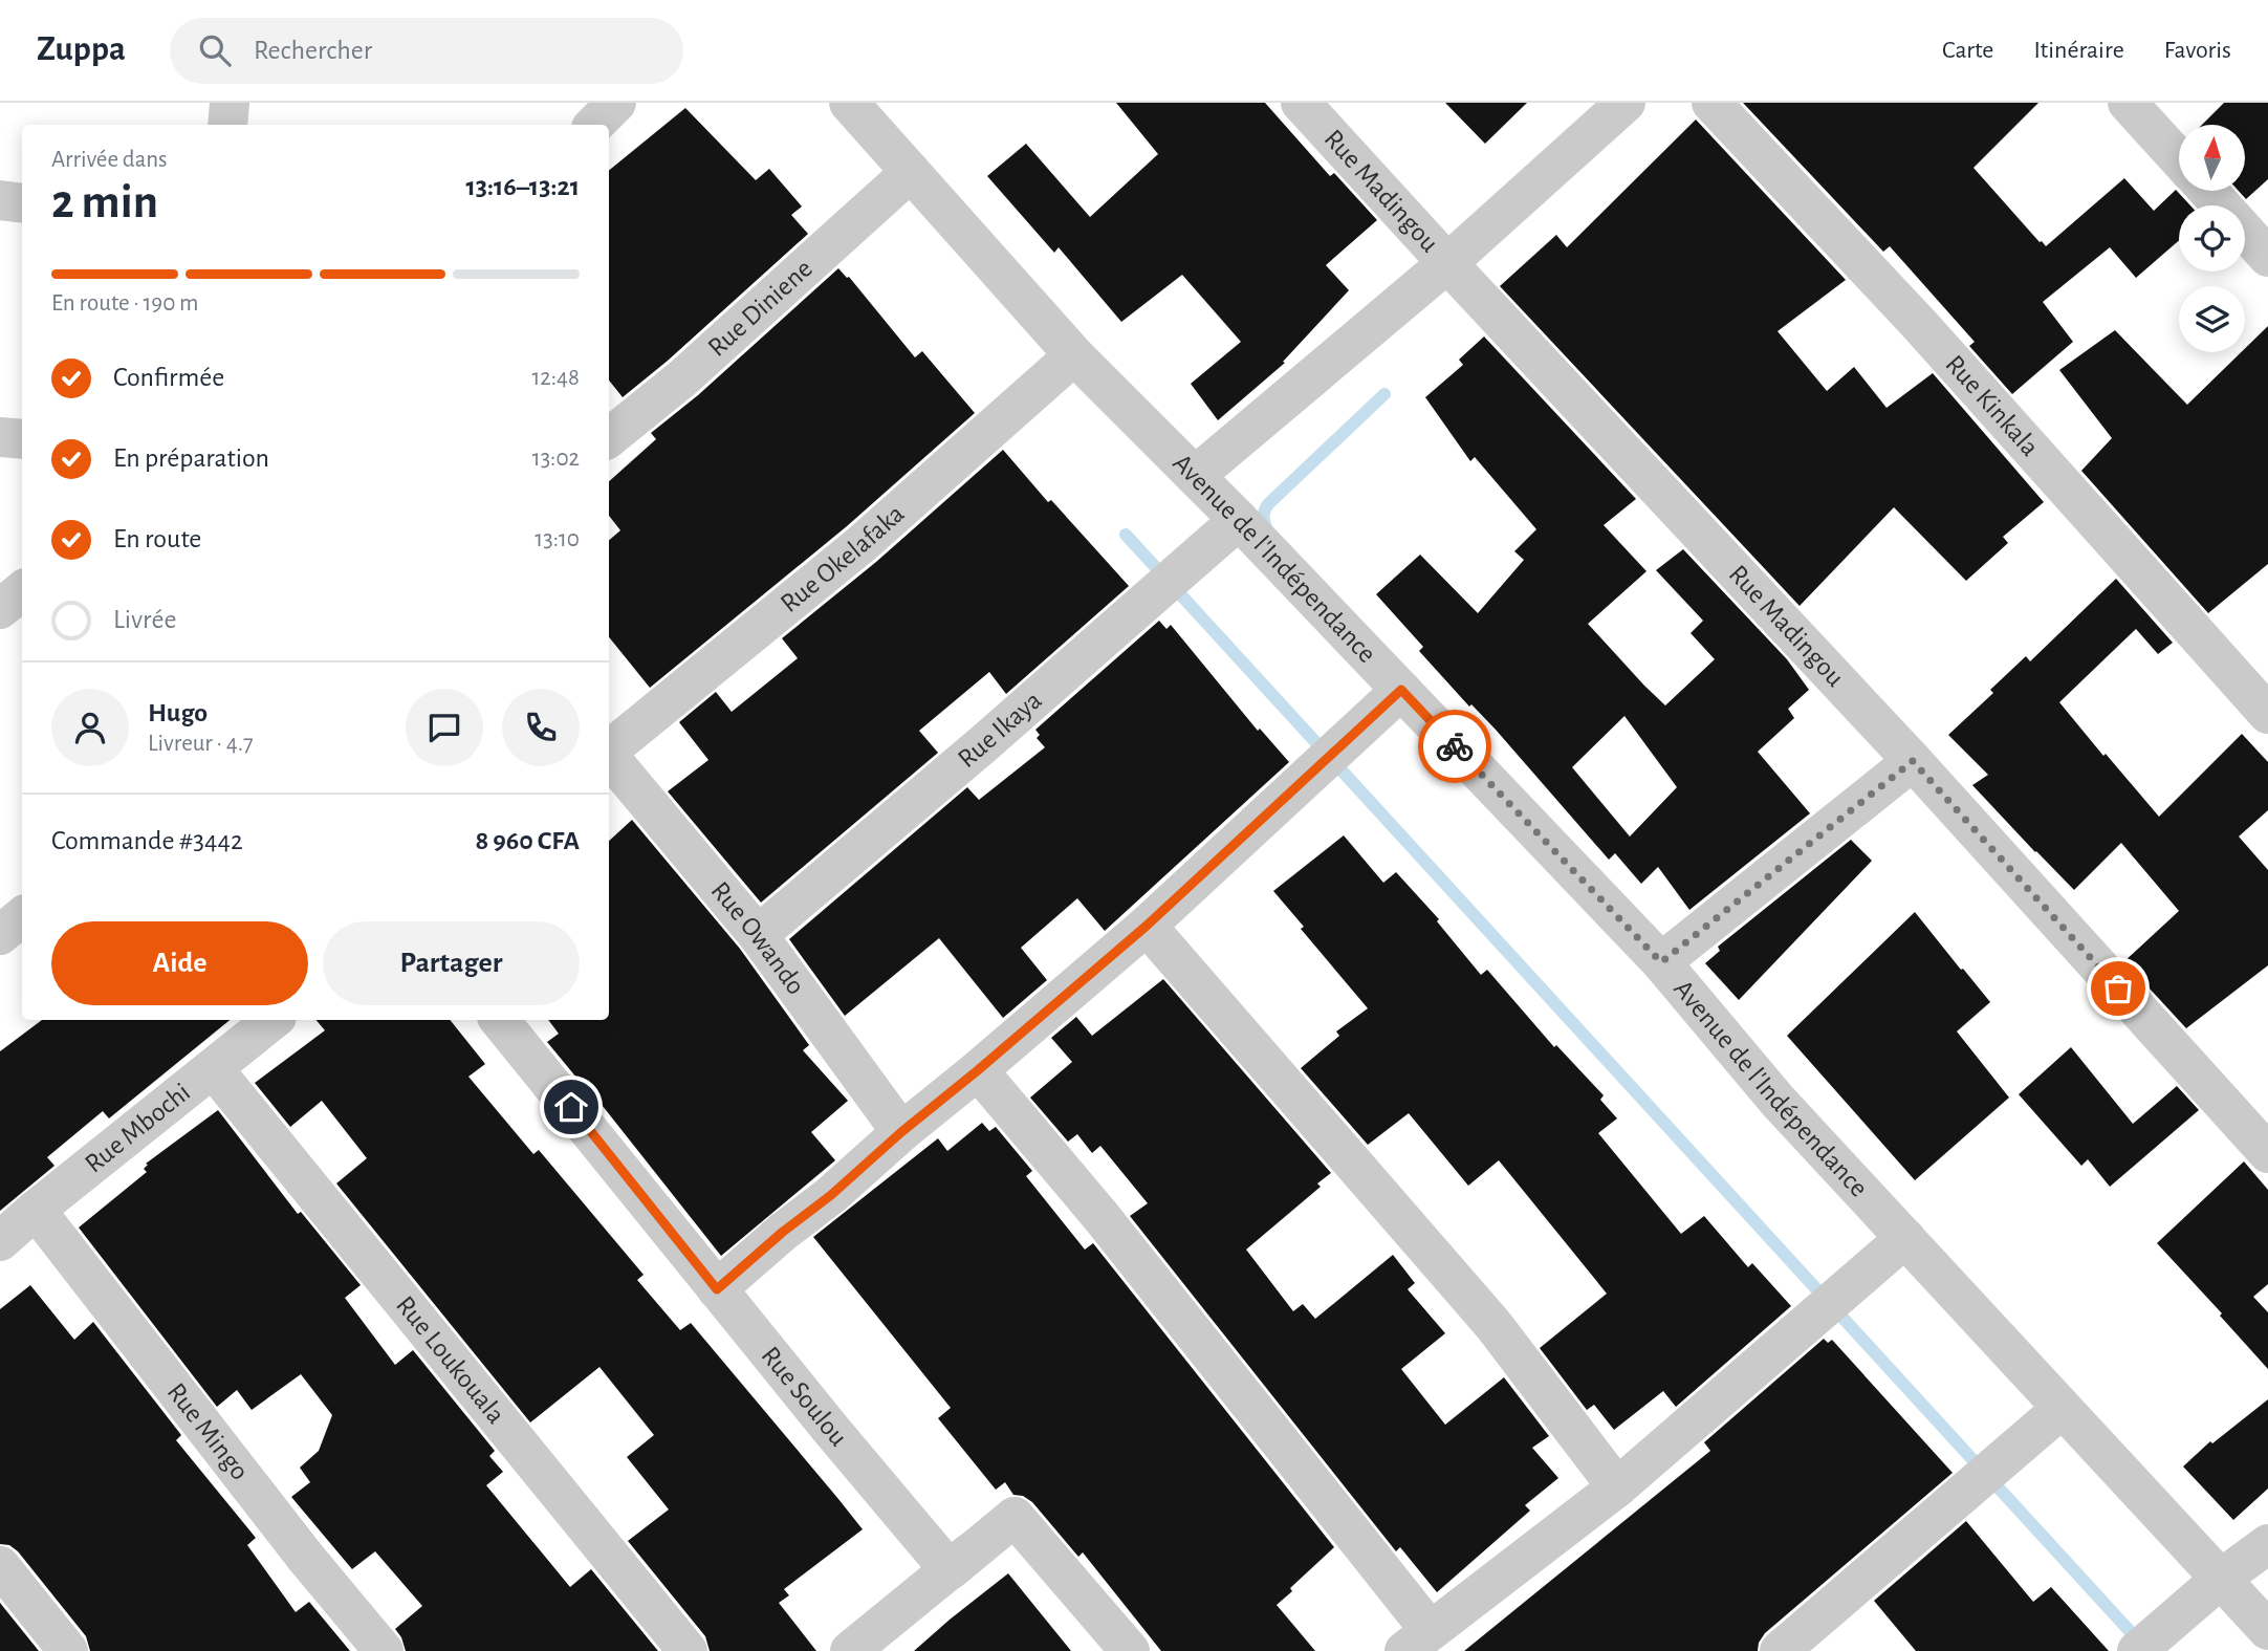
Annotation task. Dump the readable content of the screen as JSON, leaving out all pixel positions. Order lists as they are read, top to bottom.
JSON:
{
  "streets": {
    "street": [
      "Rue Madingou",
      "Rue Diniene",
      "Rue Kinkala",
      "Rue Okelafaka",
      "Avenue de l'Indépendance",
      "Rue Ikaya",
      "Rue Owando",
      "Rue Mbochi",
      "Rue Loukouala",
      "Rue Soulou",
      "Rue Mingo"
    ]
  },
  "crossings": [
    ["Rue Diniene", "Avenue de l'Indépendance"],
    ["Rue Okelafaka", "Avenue de l'Indépendance"],
    ["Avenue de l'Indépendance", "Rue Ikaya"],
    ["Rue Ikaya", "Rue Owando"],
    ["Rue Mbochi", "Rue Loukouala"],
    ["Rue Mbochi", "Rue Mingo"]
  ],
  "north": "top",
  "page": {
    "header": "Zuppa",
    "search": "Rechercher",
    "nav": ["Carte", "Itinéraire", "Favoris"],
    "heading": ["2 min", "Arrivée dans", "13:16–13:21"],
    "panel": [
      "Hugo",
      "Livreur · 4.7",
      "Commande #3442",
      "8 960 CFA"
    ],
    "bar": "En route · 190 m",
    "list": [
      ["Confirmée", "12:48"],
      ["En préparation", "13:02"],
      ["En route", "13:10"],
      "Livrée"
    ],
    "buttons": ["Aide", "Partager"]
  }
}
